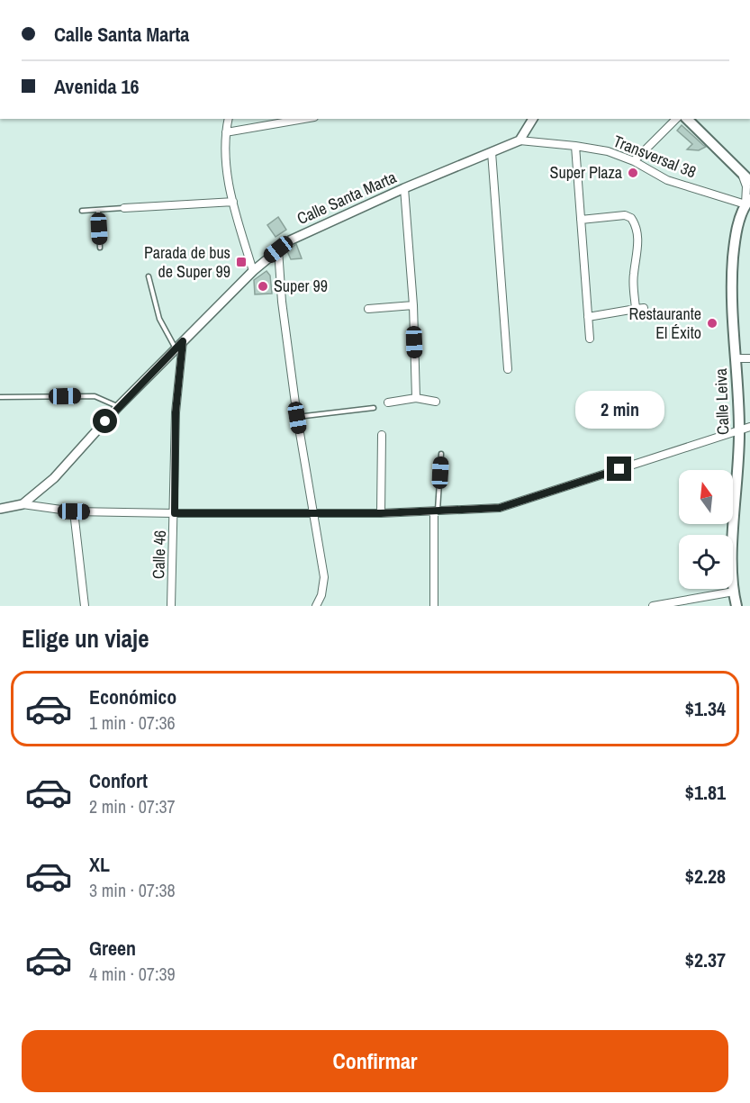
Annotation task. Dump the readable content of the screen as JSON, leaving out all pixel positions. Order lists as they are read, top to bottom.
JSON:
{
  "streets": {
    "main road": ["Calle Leiva"],
    "street": ["Transversal 38", "Calle Santa Marta", "Calle 46"]
  },
  "crossings": [
    ["Transversal 38", "Calle Santa Marta"],
    ["Transversal 38", "Calle Leiva"],
    ["Calle Santa Marta", "Calle 46"]
  ],
  "places": {
    "other": ["Super Plaza", "Super 99", "Restaurante El Éxito"],
    "transit": ["Parada de bus de Super 99"]
  },
  "north": "top",
  "page": {
    "banner": ["Calle Santa Marta", "Avenida 16"],
    "bubble": "2 min",
    "heading": "Elige un viaje",
    "list": [
      {
        "name": "Económico",
        "note": "1 min · 07:36",
        "value": "$1.34"
      },
      {
        "name": "Confort",
        "note": "2 min · 07:37",
        "value": "$1.81"
      },
      {
        "name": "XL",
        "note": "3 min · 07:38",
        "value": "$2.28"
      },
      {
        "name": "Green",
        "note": "4 min · 07:39",
        "value": "$2.37"
      }
    ],
    "buttons": "Confirmar"
  }
}
